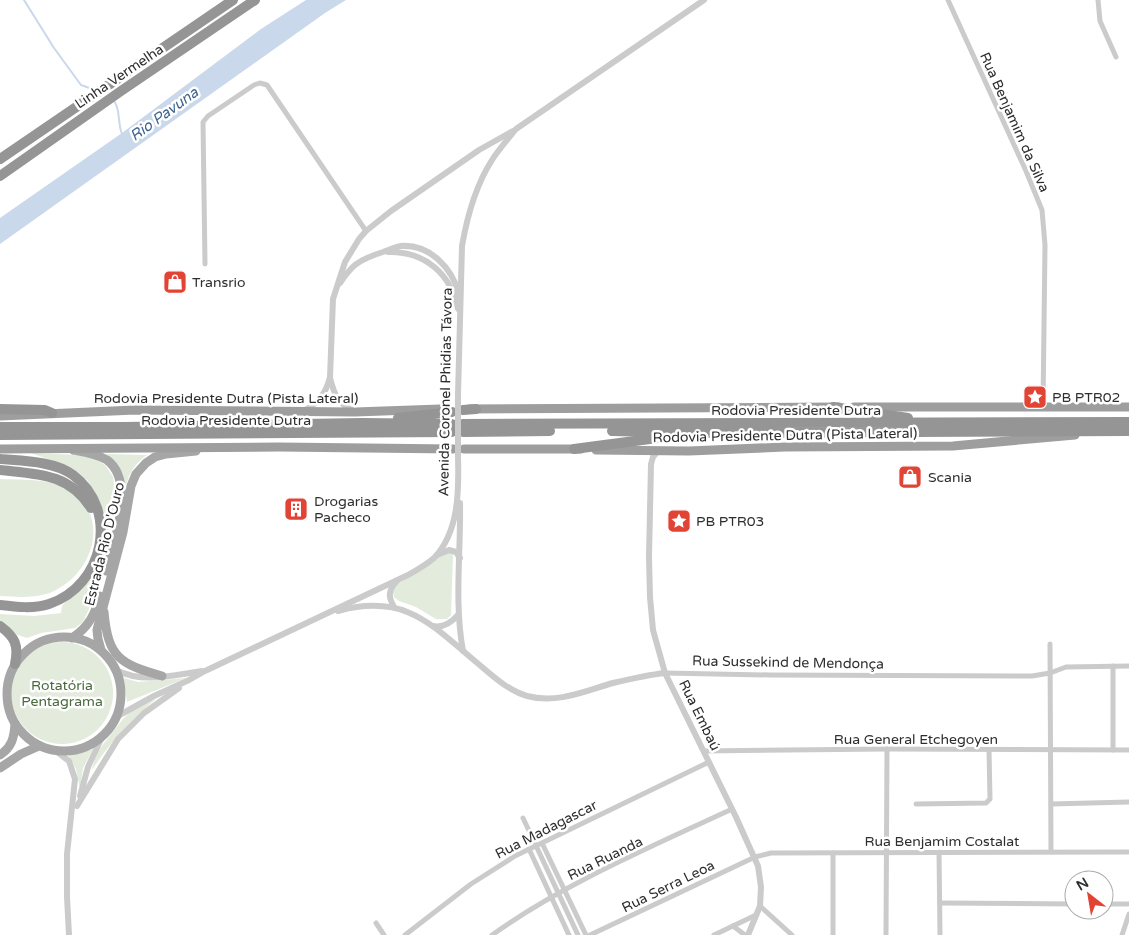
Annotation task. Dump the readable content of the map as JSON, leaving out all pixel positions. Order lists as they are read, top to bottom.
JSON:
{
  "streets": {
    "highway": ["Linha Vermelha", "Rodovia Presidente Dutra (Pista Lateral)", "Rodovia Presidente Dutra"],
    "main road": ["Estrada Rio D'Ouro"],
    "street": [
      "Rua Benjamim da Silva",
      "Avenida Coronel Phidias Távora",
      "Rua Sussekind de Mendonça",
      "Rua Embaú",
      "Rua General Etchegoyen",
      "Rua Madagascar",
      "Rua Benjamim Costalat",
      "Rua Ruanda",
      "Rua Serra Leoa"
    ]
  },
  "crossings": [
    ["Rua Benjamim da Silva", "Rodovia Presidente Dutra (Pista Lateral)"],
    ["Avenida Coronel Phidias Távora", "Rodovia Presidente Dutra (Pista Lateral)"],
    ["Avenida Coronel Phidias Távora", "Estrada Rio D'Ouro"],
    ["Avenida Coronel Phidias Távora", "Rua Sussekind de Mendonça"],
    ["Rodovia Presidente Dutra (Pista Lateral)", "Rodovia Presidente Dutra"],
    ["Rodovia Presidente Dutra (Pista Lateral)", "Rua Embaú"],
    ["Rua Sussekind de Mendonça", "Rua Embaú"],
    ["Rua Embaú", "Rua General Etchegoyen"],
    ["Rua Embaú", "Rua Madagascar"],
    ["Rua Embaú", "Rua Benjamim Costalat"],
    ["Rua Embaú", "Rua Ruanda"],
    ["Rua Embaú", "Rua Serra Leoa"],
    ["Rua Benjamim Costalat", "Rua Serra Leoa"]
  ],
  "water": ["Rio Pavuna"],
  "parks": ["Rotatória Pentagrama"],
  "places": {
    "shop": ["Transrio", "Scania"],
    "place": ["PB PTR02", "PB PTR03"],
    "building": ["Drogarias Pacheco"]
  },
  "north": "top left"
}
